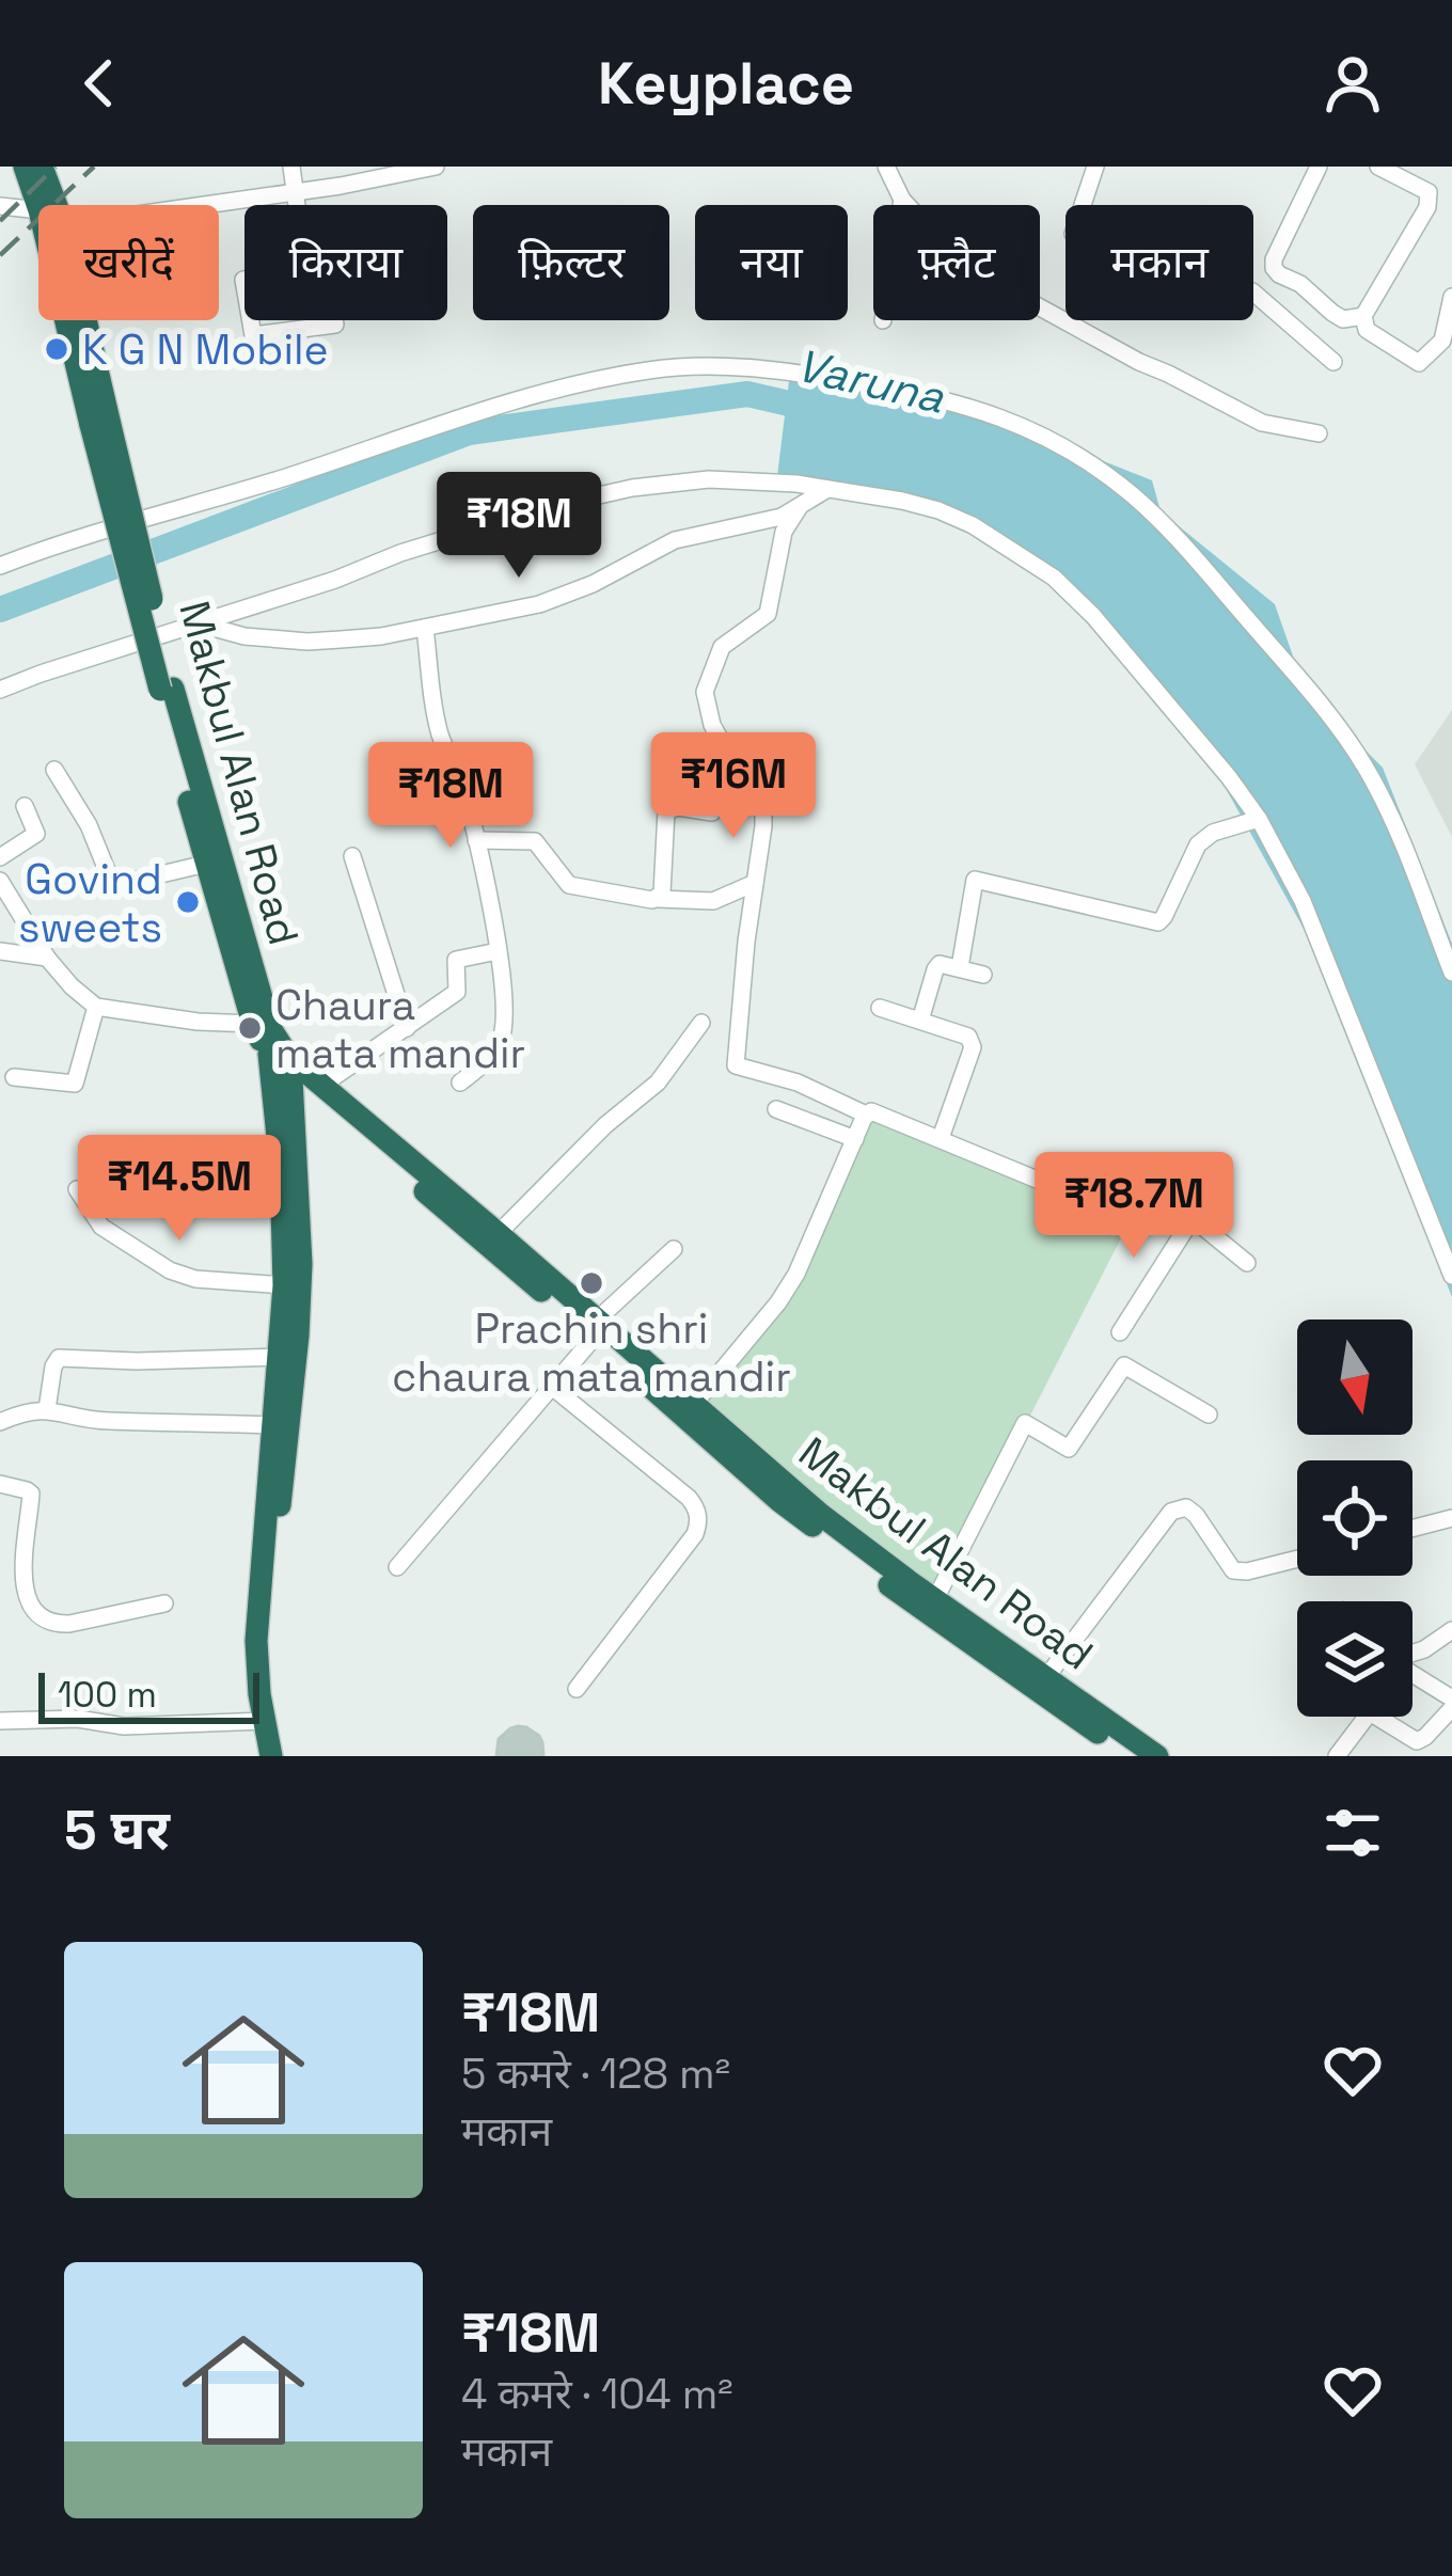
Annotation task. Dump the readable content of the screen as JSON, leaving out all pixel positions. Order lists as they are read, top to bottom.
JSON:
{
  "streets": {
    "highway": ["Makbul Alan Road"]
  },
  "water": ["Varuna"],
  "places": [
    "K G N Mobile",
    "Govind sweets",
    "Chaura mata mandir",
    "Prachin shri chaura mata mandir"
  ],
  "scale_bar": "100 m",
  "north": "bottom",
  "page": {
    "header": "Keyplace",
    "chip": [
      "खरीदें",
      "किराया",
      "फ़िल्टर",
      "नया",
      "फ़्लैट",
      "मकान"
    ],
    "price": [
      "₹18M",
      "₹16M",
      "₹18M",
      "₹14.5M",
      "₹18.7M"
    ],
    "scale": "100 m",
    "heading": "5 घर",
    "list": [
      {
        "name": "₹18M",
        "note": "5 कमरे · 128 m² · मकान"
      },
      {
        "name": "₹18M",
        "note": "4 कमरे · 104 m² · मकान"
      }
    ]
  }
}
